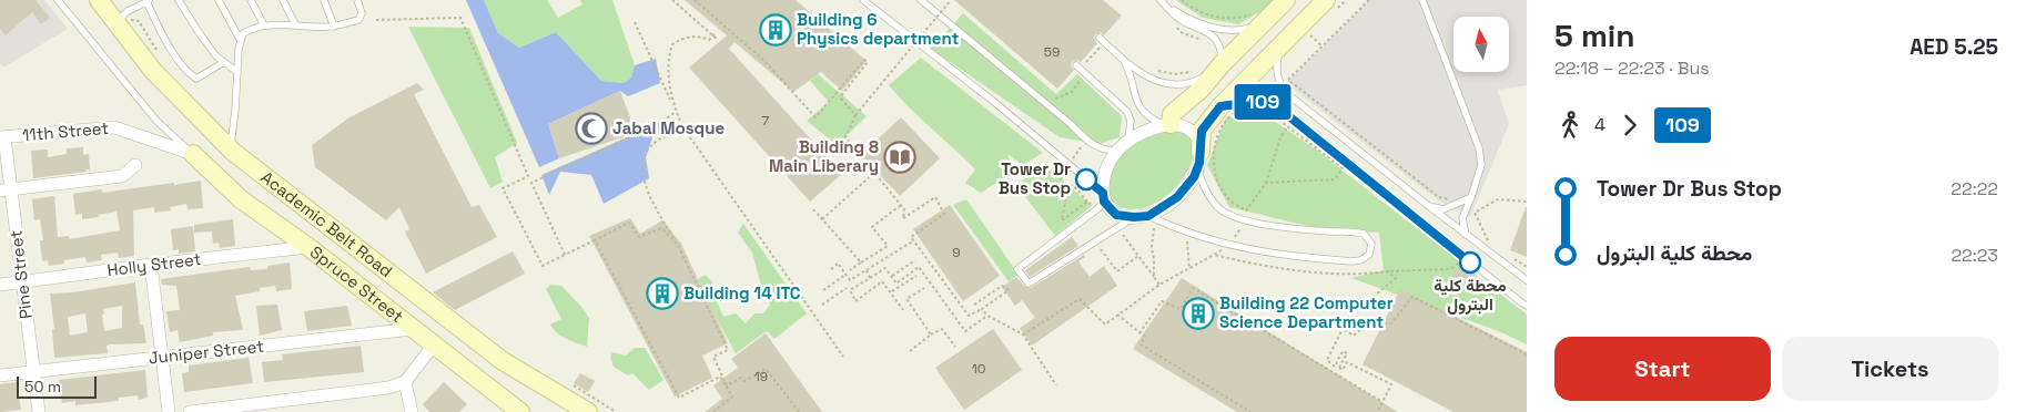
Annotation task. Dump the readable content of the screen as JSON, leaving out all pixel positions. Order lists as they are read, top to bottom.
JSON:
{
  "streets": {
    "street": [
      "11th Street",
      "Academic Belt Road",
      "Holly Street",
      "Pine Street",
      "Spruce Street",
      "Juniper Street"
    ]
  },
  "crossings": [
    ["11th Street", "Pine Street"],
    ["11th Street", "Spruce Street"],
    ["Holly Street", "Pine Street"],
    ["Holly Street", "Spruce Street"],
    ["Pine Street", "Juniper Street"],
    ["Spruce Street", "Juniper Street"]
  ],
  "places": {
    "building": ["Building 6 Physics department", "Building 14 ITC", "Building 22 Computer Science Department"],
    "mosque": ["Jabal Mosque"],
    "library": ["Building 8 Main Liberary"],
    "other": ["Tower Dr Bus Stop", "محطة كلية البترول"]
  },
  "lines": ["bus line 109"],
  "house_numbers": [
    "59",
    "7",
    "9",
    "10",
    "19"
  ],
  "scale_bar": "50 m",
  "north": "top",
  "page": {
    "on_map": "109",
    "heading": ["5 min", "22:18 – 22:23 · Bus", "AED 5.25"],
    "legs": ["4", "109"],
    "list": [
      {
        "name": "Tower Dr Bus Stop",
        "value": "22:22"
      },
      {
        "name": "محطة كلية البترول",
        "value": "22:23"
      }
    ],
    "buttons": ["Start", "Tickets"],
    "scale": "50 m"
  }
}
